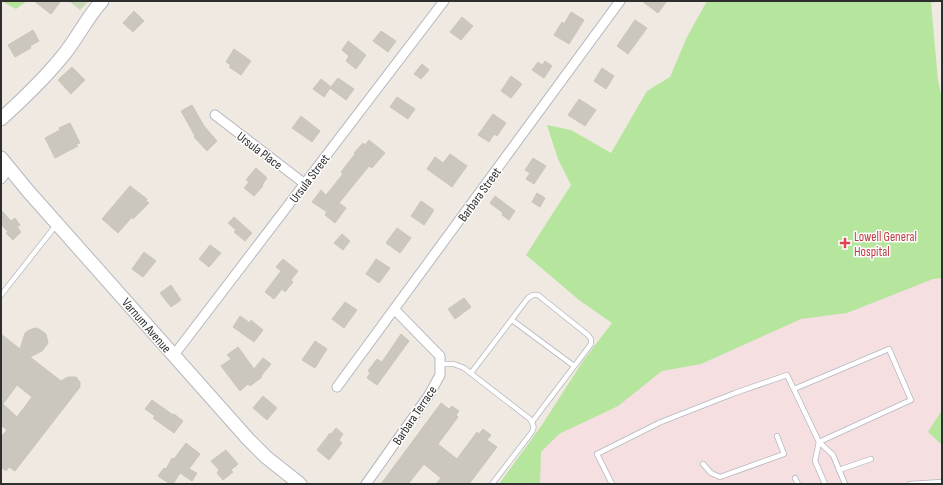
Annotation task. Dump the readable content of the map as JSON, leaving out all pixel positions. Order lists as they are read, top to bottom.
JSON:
{
  "streets": {
    "main road": ["Varnum Avenue"],
    "street": [
      "Ursula Place",
      "Ursula Street",
      "Barbara Street",
      "Barbara Terrace"
    ]
  },
  "crossings": [
    ["Ursula Place", "Ursula Street"],
    ["Ursula Street", "Varnum Avenue"]
  ],
  "places": {
    "health": ["Lowell General Hospital"]
  }
}
